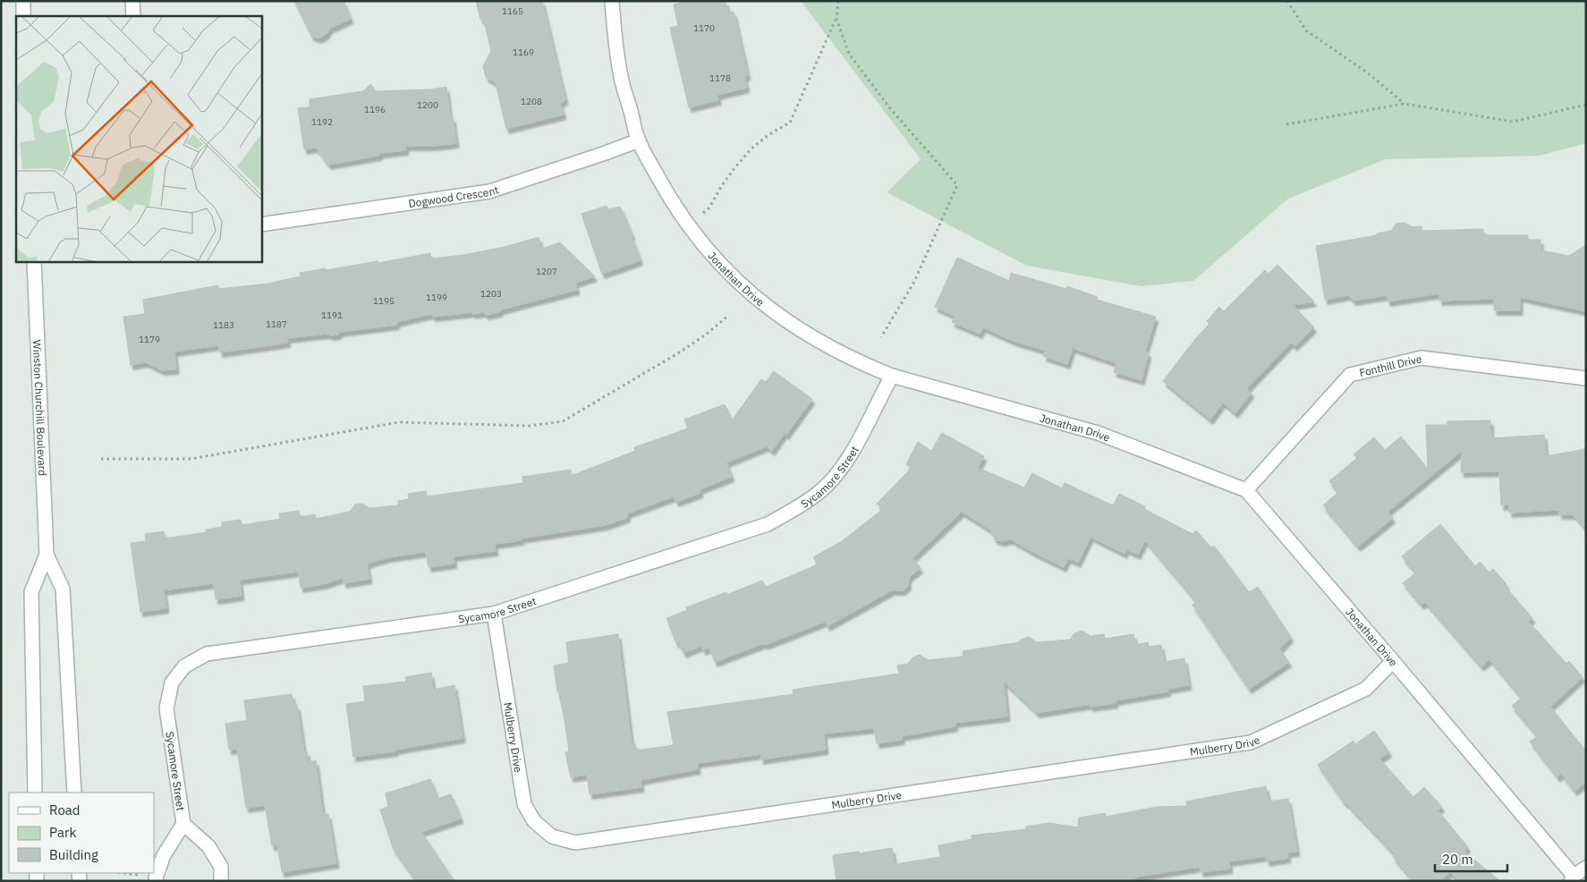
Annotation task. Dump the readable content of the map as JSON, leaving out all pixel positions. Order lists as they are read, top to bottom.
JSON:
{
  "streets": {
    "street": [
      "Dogwood Crescent",
      "Jonathan Drive",
      "Fonthill Drive",
      "Winston Churchill Boulevard",
      "Sycamore Street",
      "Mulberry Drive"
    ]
  },
  "crossings": [
    ["Dogwood Crescent", "Jonathan Drive"],
    ["Jonathan Drive", "Fonthill Drive"],
    ["Jonathan Drive", "Sycamore Street"],
    ["Jonathan Drive", "Mulberry Drive"],
    ["Sycamore Street", "Mulberry Drive"]
  ],
  "house_numbers": [
    "1165",
    "1170",
    "1169",
    "1178",
    "1208",
    "1200",
    "1196",
    "1192",
    "1207",
    "1203",
    "1199",
    "1195",
    "1191",
    "1187",
    "1183",
    "1179"
  ],
  "legend": ["Road", "Park", "Building"],
  "scale_bar": "20 m"
}
